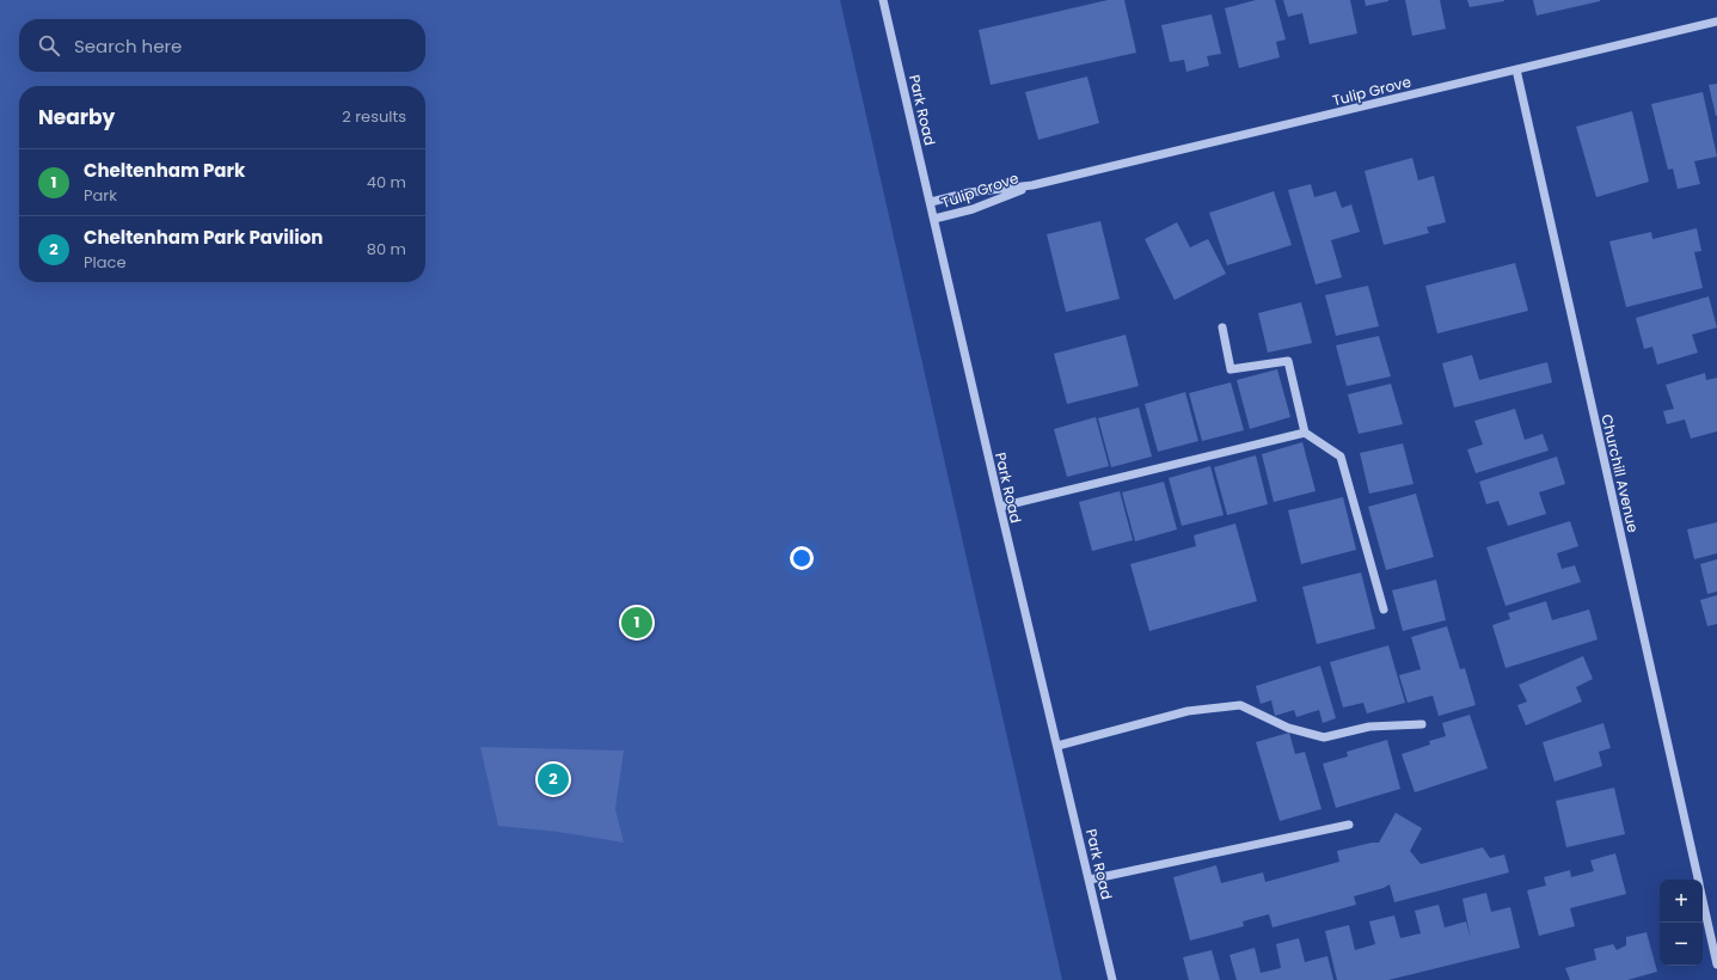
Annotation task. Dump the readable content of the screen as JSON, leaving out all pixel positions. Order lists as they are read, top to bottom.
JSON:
{
  "streets": {
    "street": ["Tulip Grove", "Park Road", "Churchill Avenue"]
  },
  "crossings": [
    ["Tulip Grove", "Park Road"],
    ["Tulip Grove", "Churchill Avenue"]
  ],
  "page": {
    "search": "Search here",
    "heading": ["Nearby", "2 results"],
    "list": [
      {
        "mark": "1",
        "name": "Cheltenham Park",
        "note": "Park",
        "value": "40 m"
      },
      {
        "mark": "2",
        "name": "Cheltenham Park Pavilion",
        "note": "Place",
        "value": "80 m"
      }
    ],
    "pins": ["1", "2"],
    "map_buttons": ["+", "−"]
  }
}
